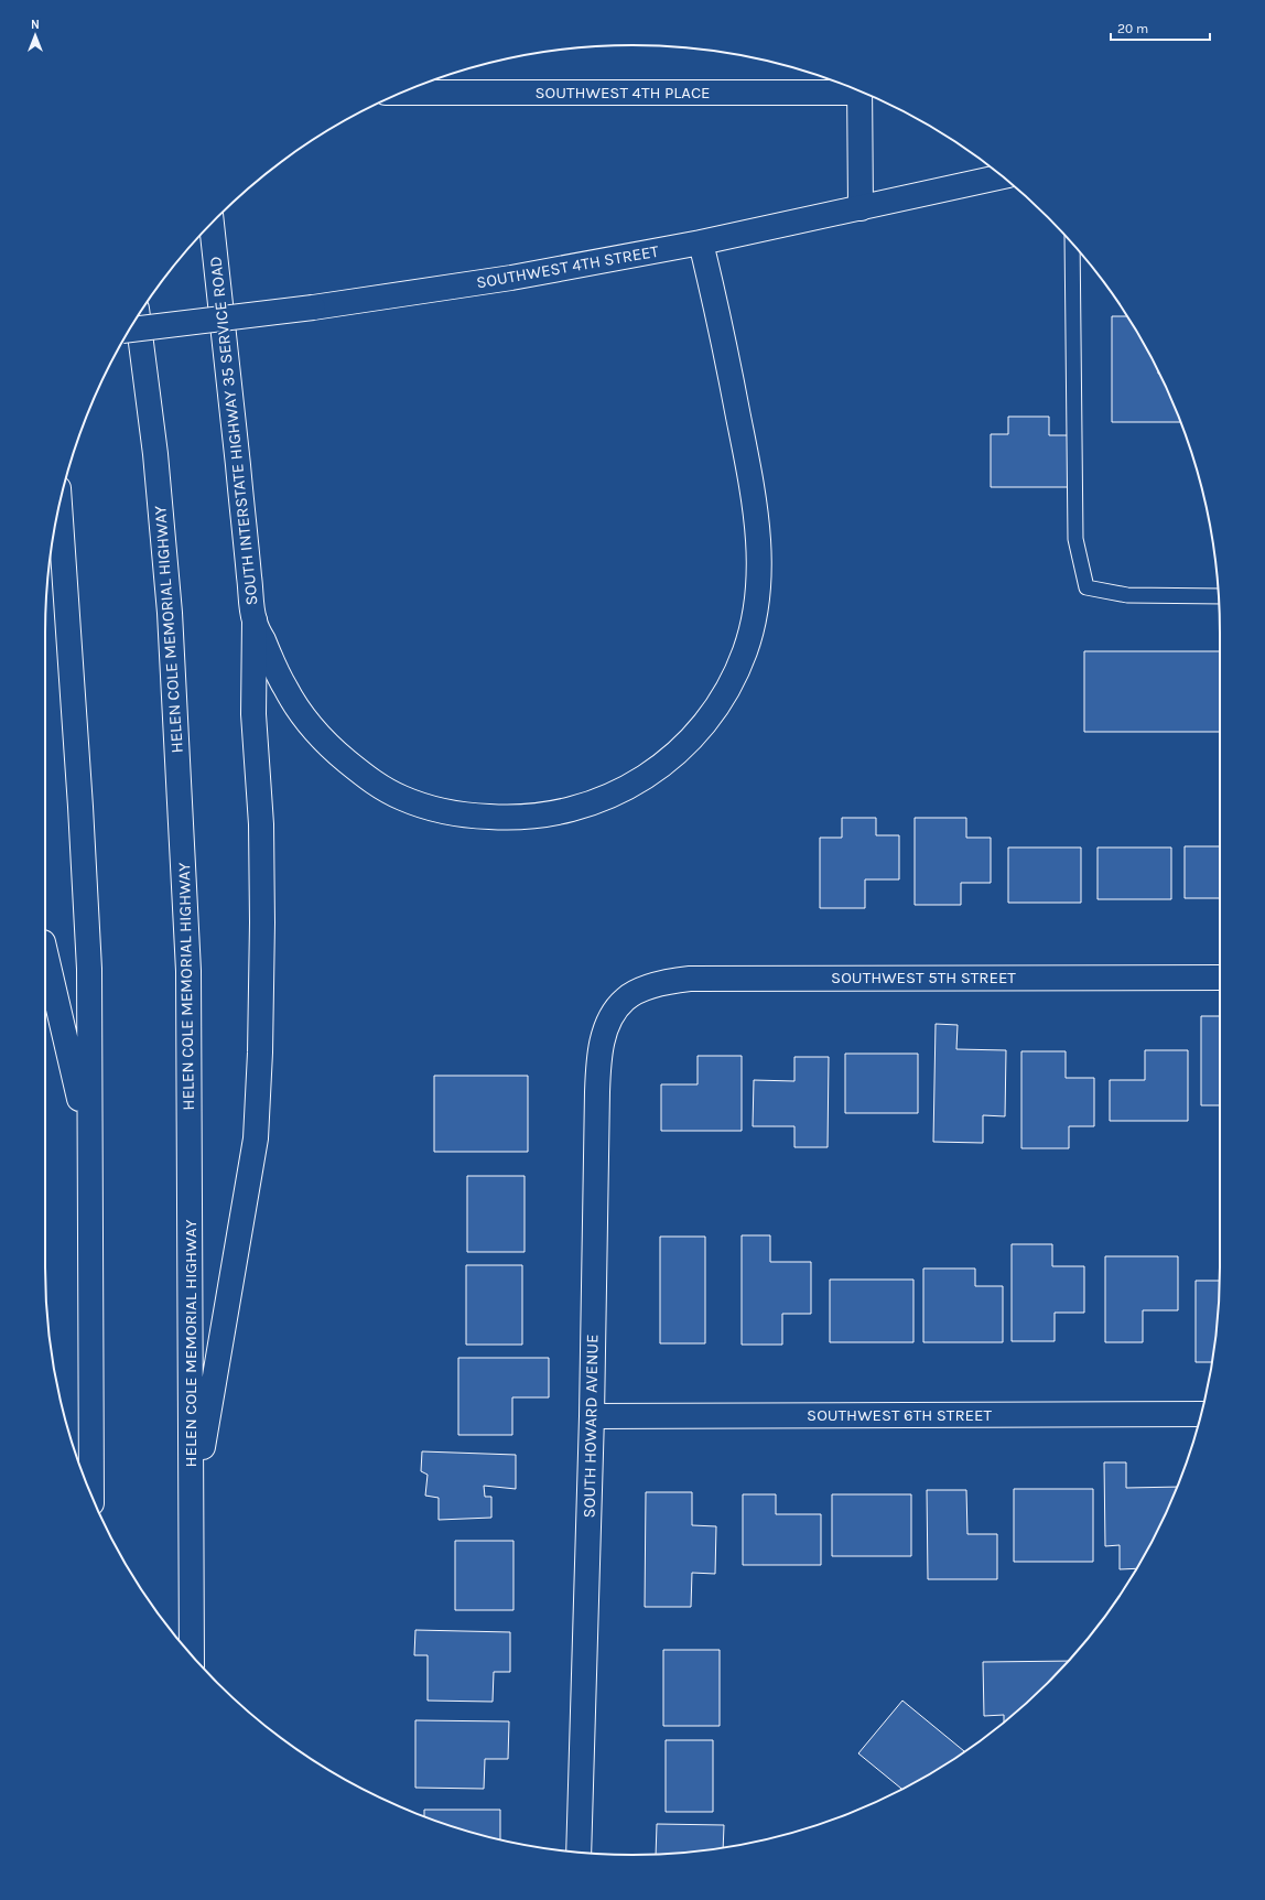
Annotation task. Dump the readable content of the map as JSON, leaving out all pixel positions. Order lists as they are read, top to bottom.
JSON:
{
  "streets": {
    "main road": [
      "SOUTHWEST 4TH PLACE",
      "SOUTHWEST 4TH STREET",
      "SOUTH INTERSTATE HIGHWAY 35 SERVICE ROAD",
      "HELEN COLE MEMORIAL HIGHWAY",
      "SOUTHWEST 5TH STREET",
      "SOUTHWEST 6TH STREET",
      "SOUTH HOWARD AVENUE"
    ]
  },
  "crossings": [
    ["SOUTHWEST 5TH STREET", "SOUTH HOWARD AVENUE"],
    ["SOUTHWEST 6TH STREET", "SOUTH HOWARD AVENUE"]
  ],
  "scale_bar": "20 m",
  "north": "top"
}
